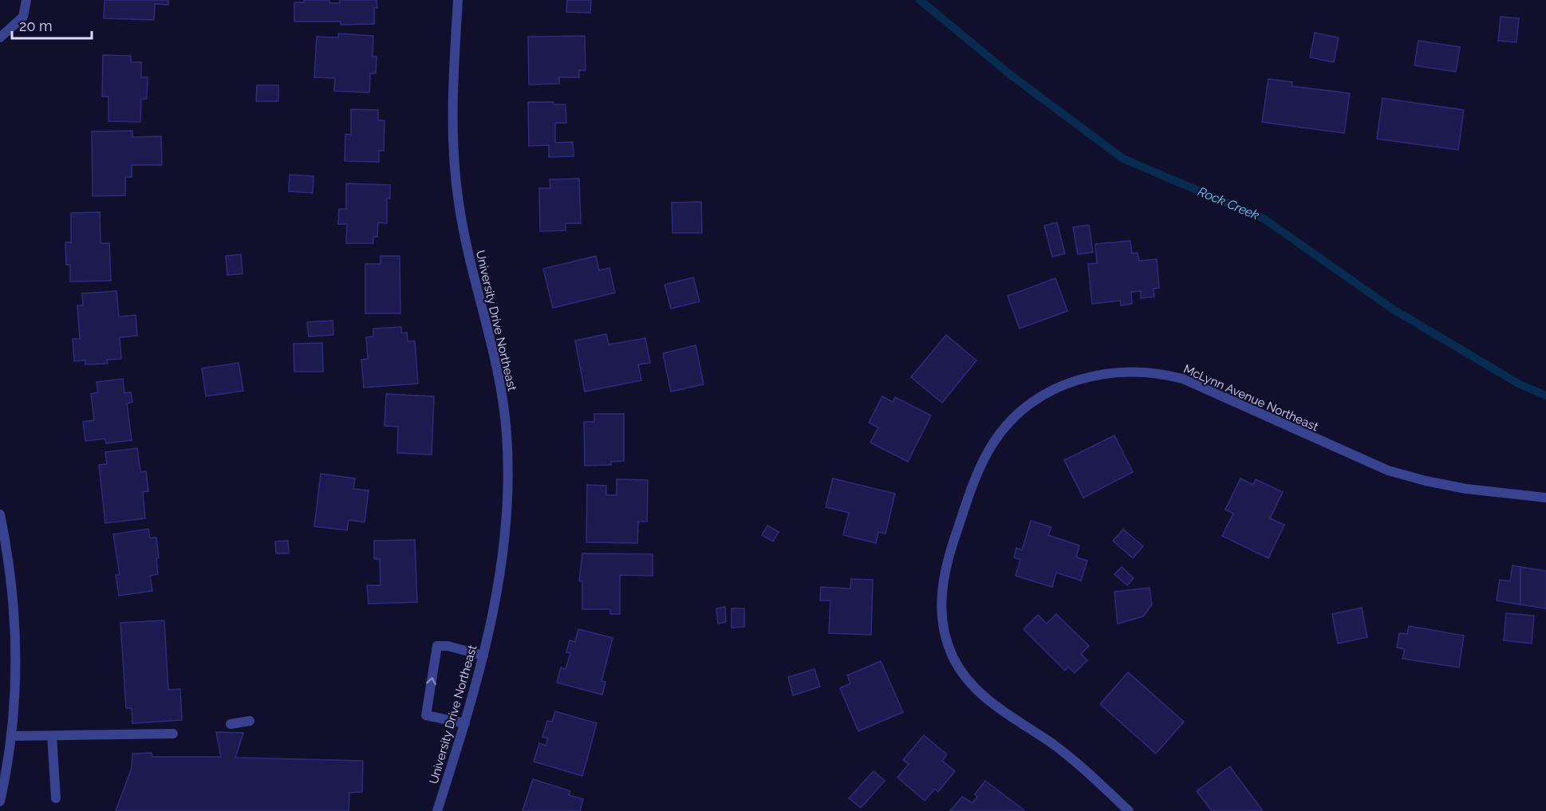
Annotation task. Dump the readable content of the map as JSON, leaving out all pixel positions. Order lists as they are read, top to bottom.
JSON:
{
  "streets": {
    "street": ["University Drive Northeast", "McLynn Avenue Northeast"]
  },
  "water": ["Rock Creek"],
  "scale_bar": "20 m"
}
